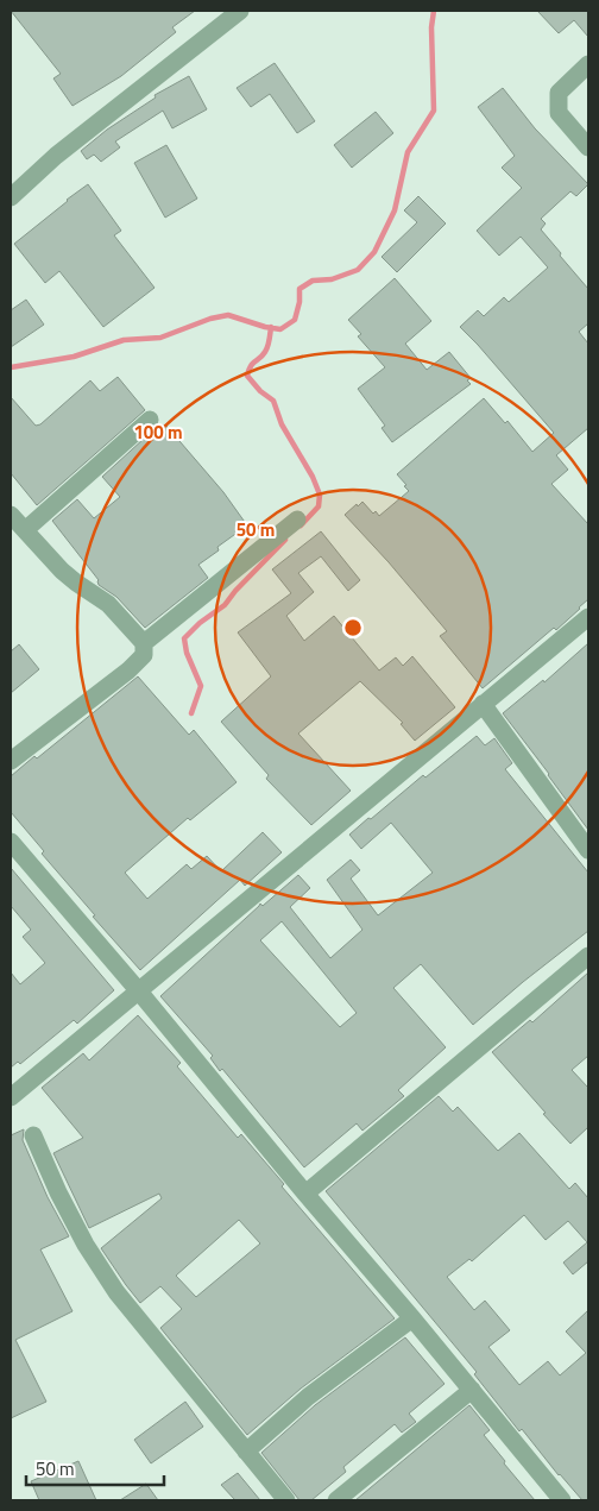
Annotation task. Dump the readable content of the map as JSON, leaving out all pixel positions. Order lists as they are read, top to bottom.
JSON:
{
  "scale_bar": "50 m",
  "rings": ["100 m", "50 m"]
}
